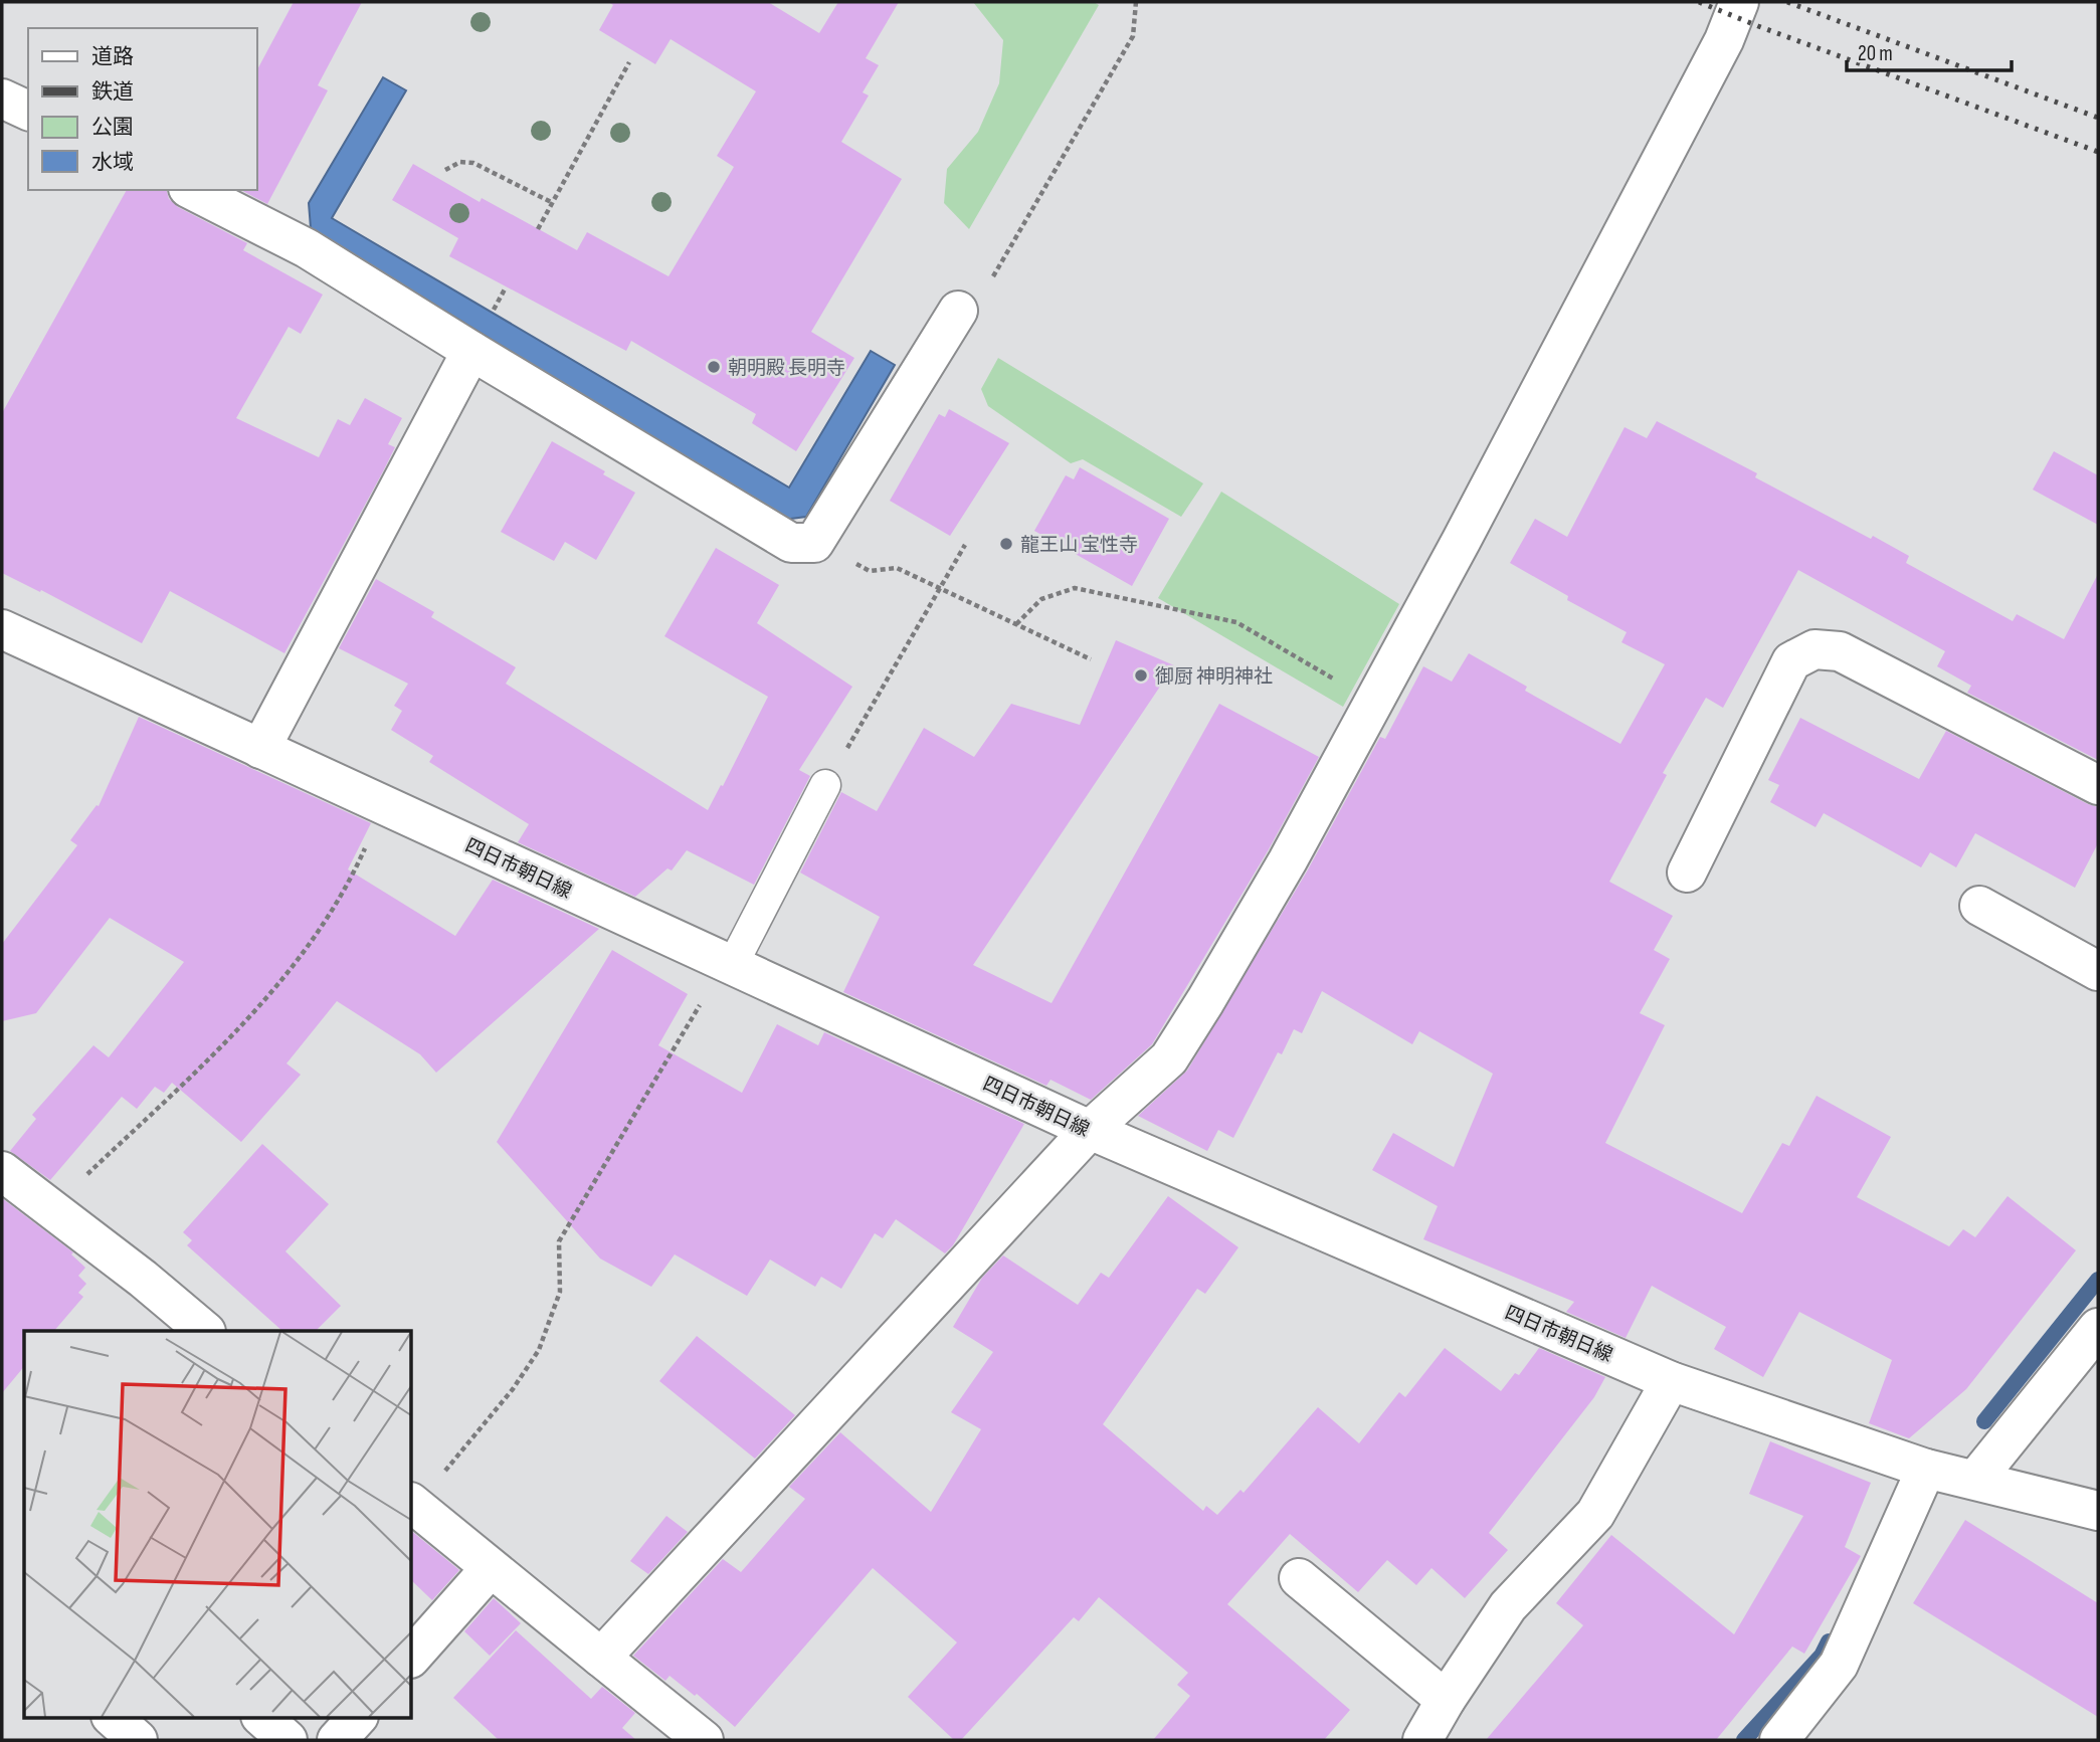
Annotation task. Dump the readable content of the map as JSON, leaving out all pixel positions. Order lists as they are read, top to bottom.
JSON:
{
  "streets": {
    "street": ["四日市朝日線"]
  },
  "places": ["朝明殿 長明寺", "龍王山 宝性寺", "御厨 神明神社"],
  "legend": [
    "道路",
    "鉄道",
    "公園",
    "水域"
  ],
  "scale_bar": "20 m"
}
